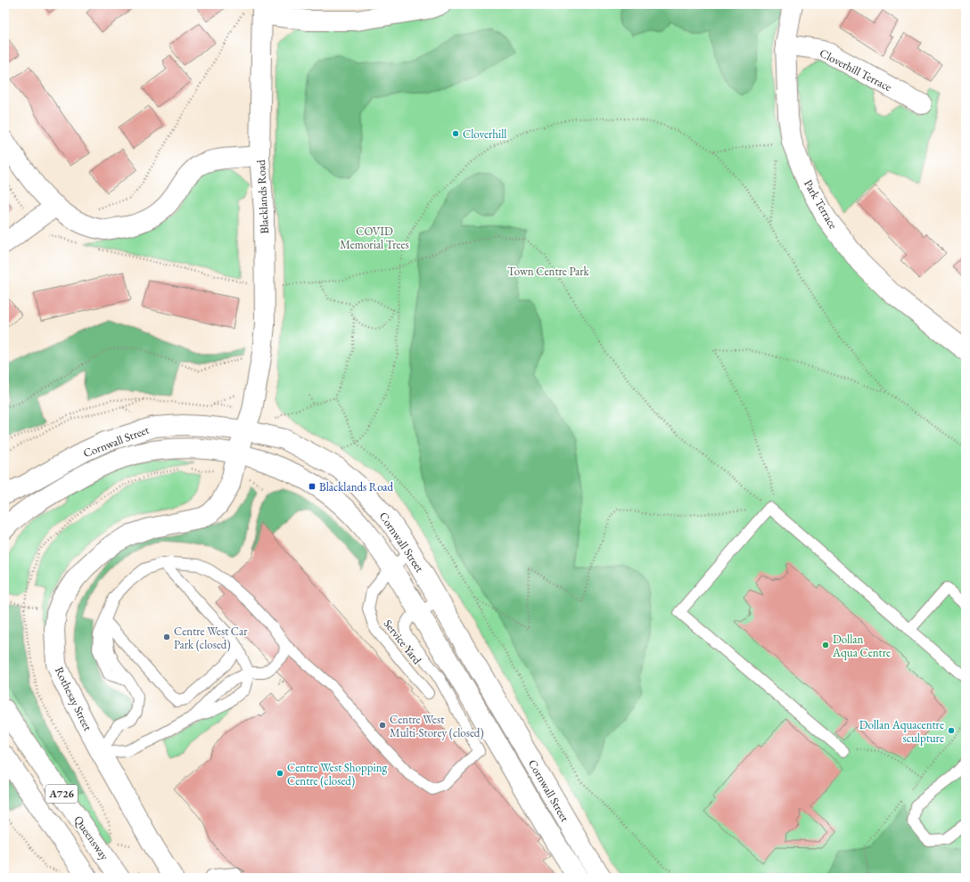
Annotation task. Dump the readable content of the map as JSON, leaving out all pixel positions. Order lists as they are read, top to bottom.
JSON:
{
  "streets": {
    "main road": [
      "Cloverhill Terrace",
      "Blacklands Road",
      "Park Terrace",
      "Cornwall Street",
      "Rothesay Street",
      "A726",
      "Queensway"
    ],
    "lane": ["Service Yard"]
  },
  "crossings": [
    ["Cloverhill Terrace", "Park Terrace"],
    ["Blacklands Road", "Cornwall Street"],
    ["Blacklands Road", "Rothesay Street"],
    ["Cornwall Street", "Service Yard"],
    ["Cornwall Street", "Rothesay Street"]
  ],
  "parks": ["COVID Memorial Trees", "Town Centre Park"],
  "places": {
    "other": [
      "Cloverhill",
      "Centre West Car Park (closed)",
      "Dollan Aqua Centre",
      "Centre West Multi-Storey (closed)",
      "Dollan Aquacentre sculpture",
      "Centre West Shopping Centre (closed)"
    ],
    "transit": ["Blacklands Road"]
  }
}
